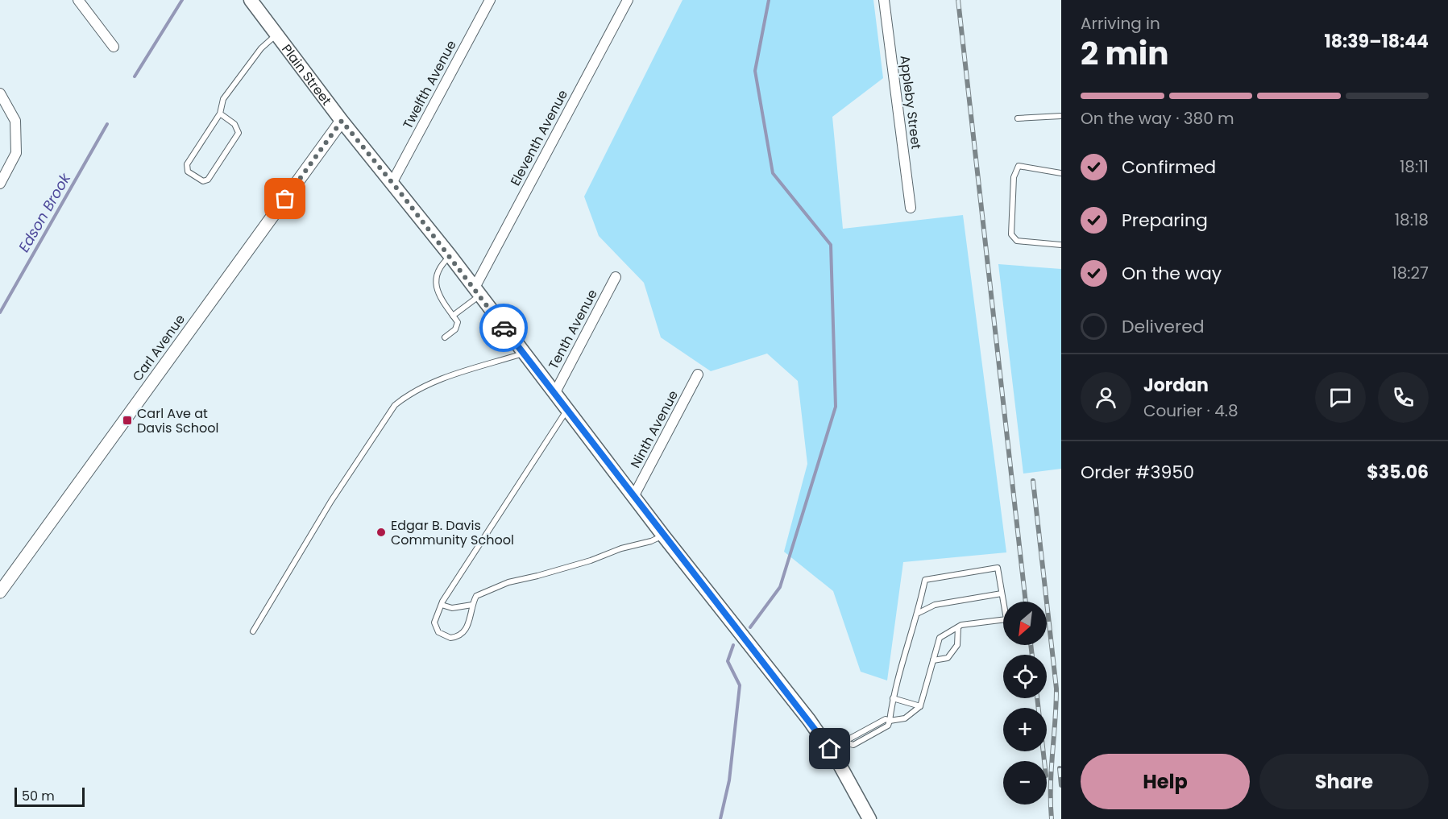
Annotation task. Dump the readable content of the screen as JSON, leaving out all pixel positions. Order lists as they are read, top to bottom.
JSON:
{
  "streets": {
    "main road": ["Plain Street"],
    "street": [
      "Twelfth Avenue",
      "Appleby Street",
      "Eleventh Avenue",
      "Tenth Avenue",
      "Carl Avenue",
      "Ninth Avenue"
    ]
  },
  "crossings": [
    ["Plain Street", "Twelfth Avenue"],
    ["Plain Street", "Eleventh Avenue"],
    ["Plain Street", "Tenth Avenue"],
    ["Plain Street", "Carl Avenue"],
    ["Plain Street", "Ninth Avenue"]
  ],
  "water": ["Edson Brook"],
  "places": {
    "transit": ["Carl Ave at Davis School"],
    "other": ["Edgar B. Davis Community School"]
  },
  "scale_bar": "50 m",
  "north": "bottom left",
  "page": {
    "heading": ["2 min", "Arriving in", "18:39–18:44"],
    "panel": [
      "Jordan",
      "Courier · 4.8",
      "Order #3950",
      "$35.06"
    ],
    "bar": "On the way · 380 m",
    "list": [
      ["Confirmed", "18:11"],
      ["Preparing", "18:18"],
      ["On the way", "18:27"],
      "Delivered"
    ],
    "map_buttons": ["+", "−"],
    "buttons": ["Help", "Share"],
    "scale": "50 m"
  }
}
